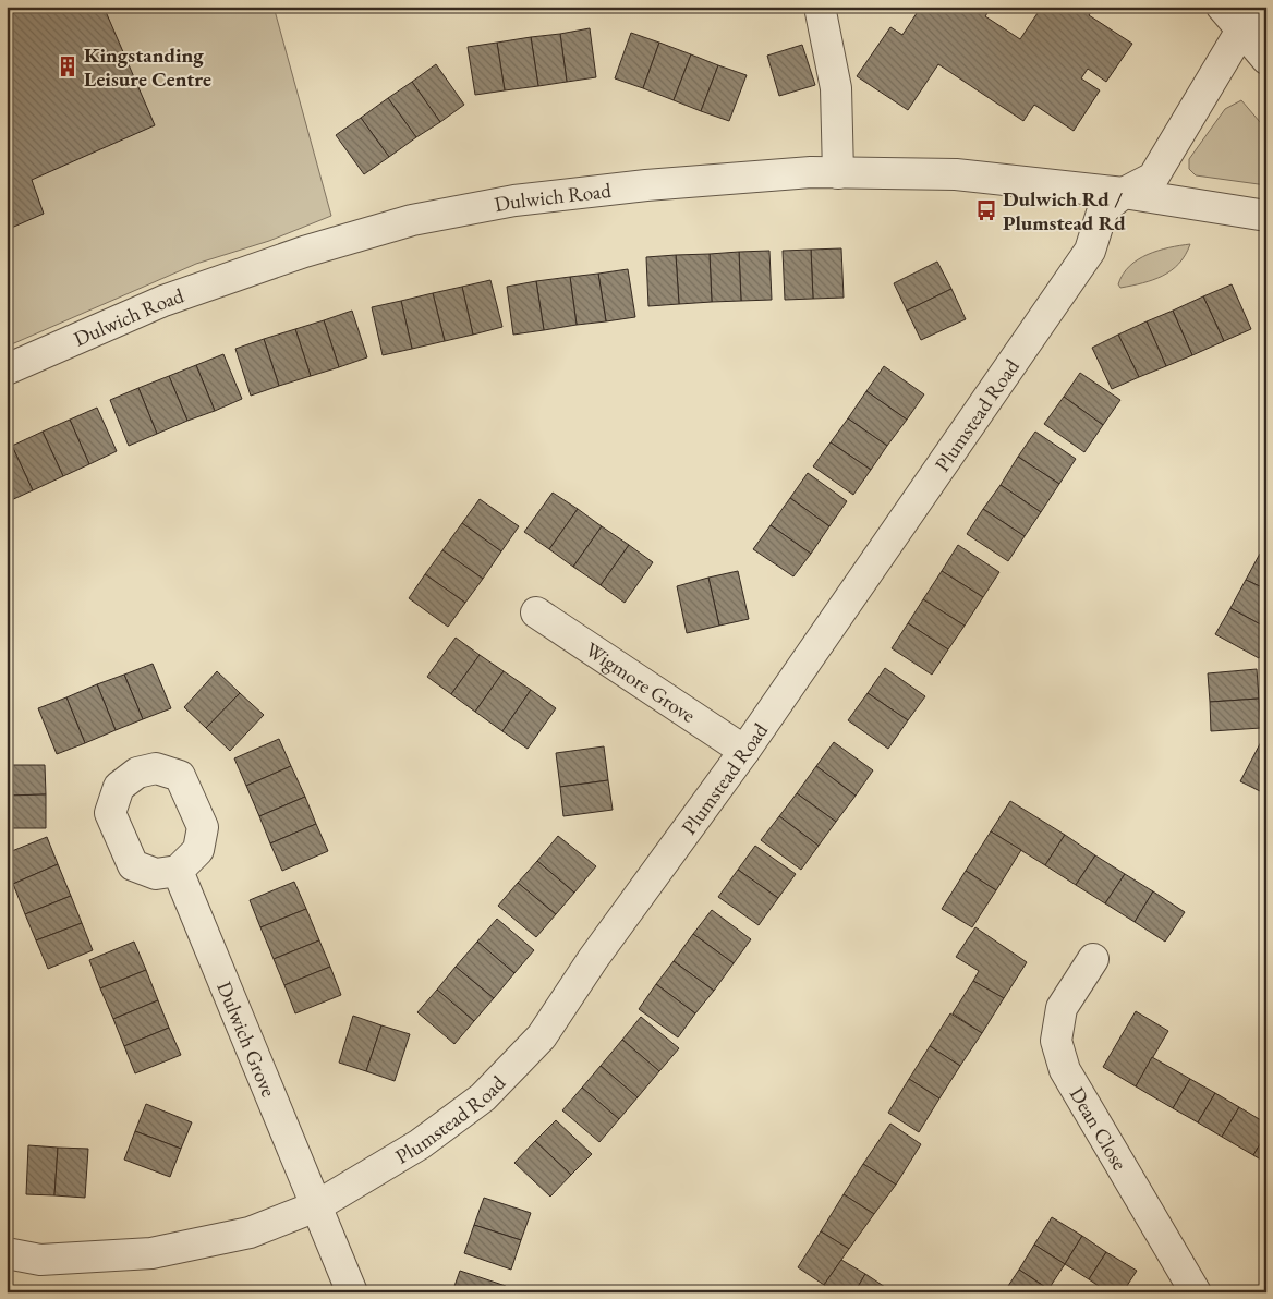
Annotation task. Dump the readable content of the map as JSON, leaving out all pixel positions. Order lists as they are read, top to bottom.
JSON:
{
  "streets": {
    "street": [
      "Dulwich Road",
      "Plumstead Road",
      "Wigmore Grove",
      "Dulwich Grove",
      "Dean Close"
    ]
  },
  "crossings": [
    ["Dulwich Road", "Plumstead Road"],
    ["Plumstead Road", "Wigmore Grove"],
    ["Plumstead Road", "Dulwich Grove"]
  ],
  "places": {
    "building": ["Kingstanding Leisure Centre"],
    "bus stop": ["Dulwich Rd / Plumstead Rd"]
  }
}
